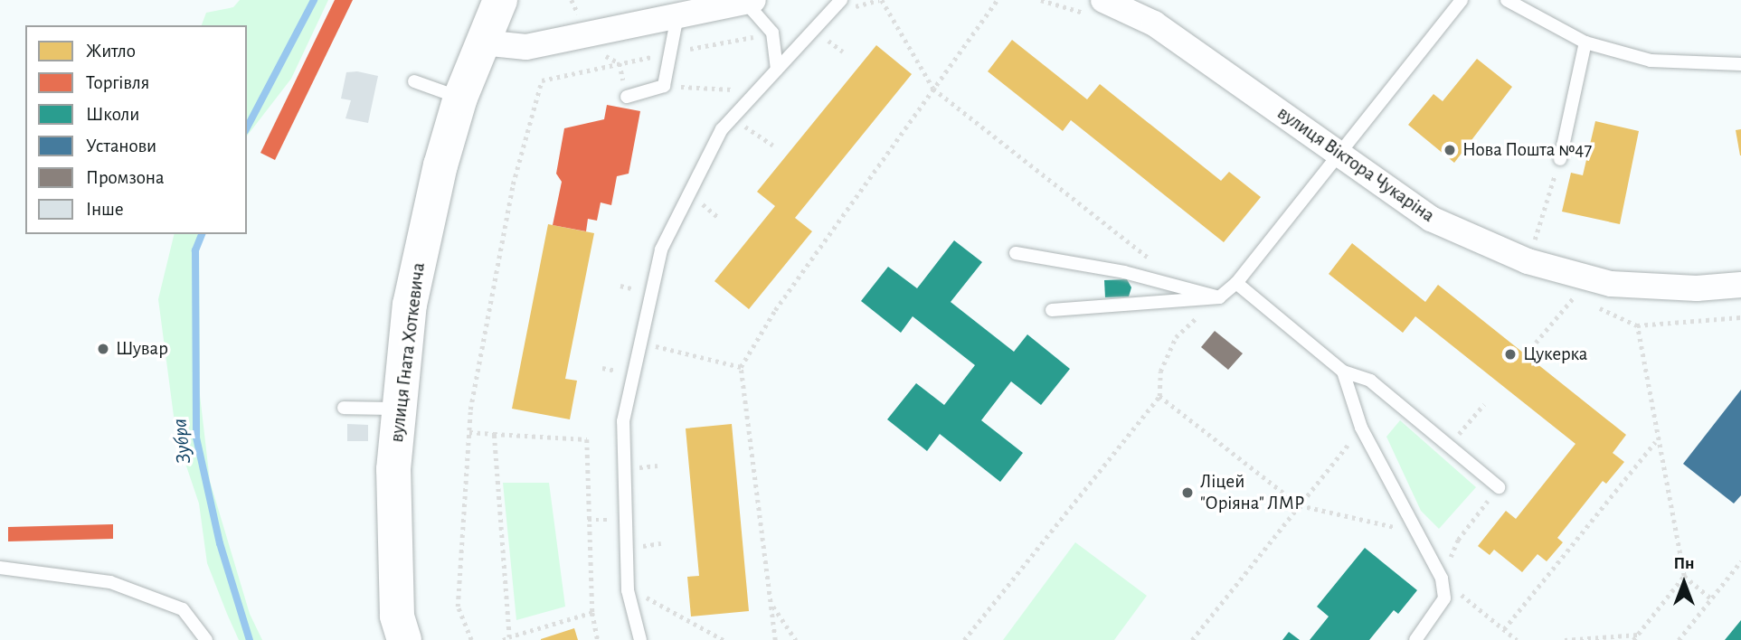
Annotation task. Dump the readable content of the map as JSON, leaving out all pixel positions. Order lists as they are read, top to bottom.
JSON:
{
  "streets": {
    "street": ["вулиця Віктора Чукаріна", "вулиця Гната Хоткевича"]
  },
  "water": ["Зубра"],
  "places": [
    "Нова Пошта №47",
    "Шувар",
    "Цукерка",
    "Ліцей \"Оріяна\" ЛМР"
  ],
  "legend": [
    "Житло",
    "Торгівля",
    "Школи",
    "Установи",
    "Промзона",
    "Інше"
  ],
  "north": "top"
}
